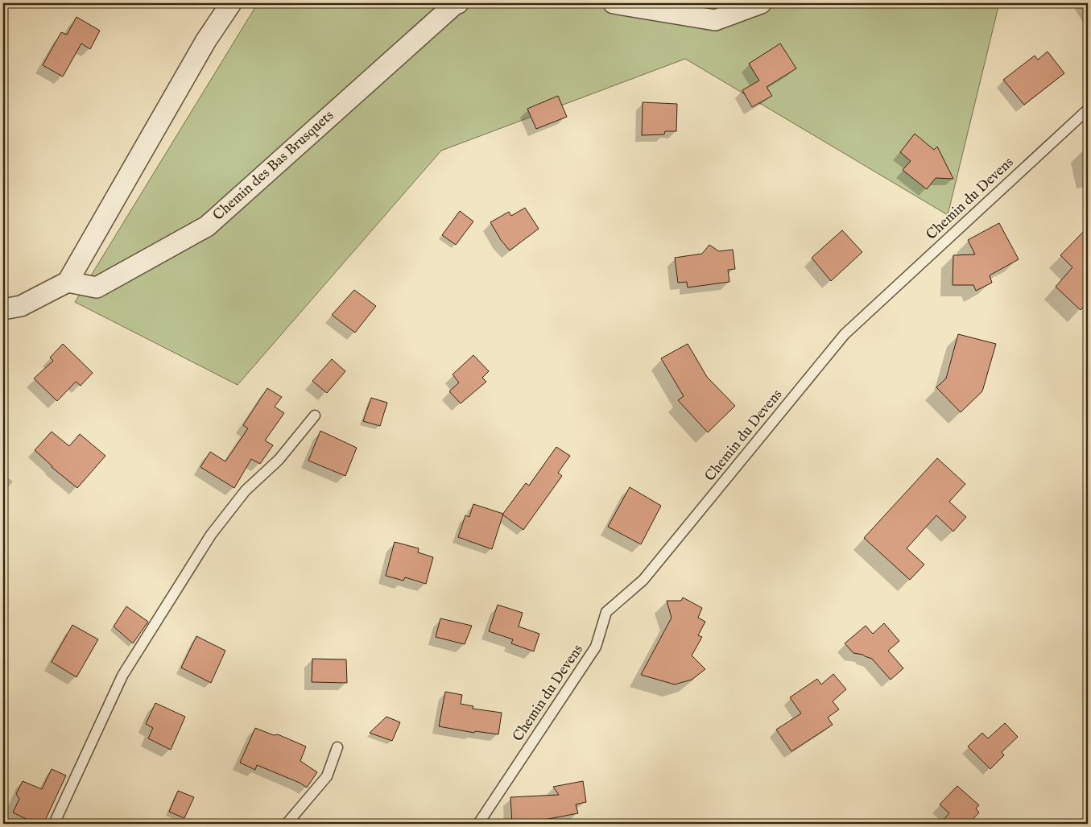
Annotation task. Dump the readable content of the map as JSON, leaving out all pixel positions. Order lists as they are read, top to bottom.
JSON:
{
  "streets": {
    "street": ["Chemin des Bas Brusquets"],
    "lane": ["Chemin du Devens"]
  }
}
